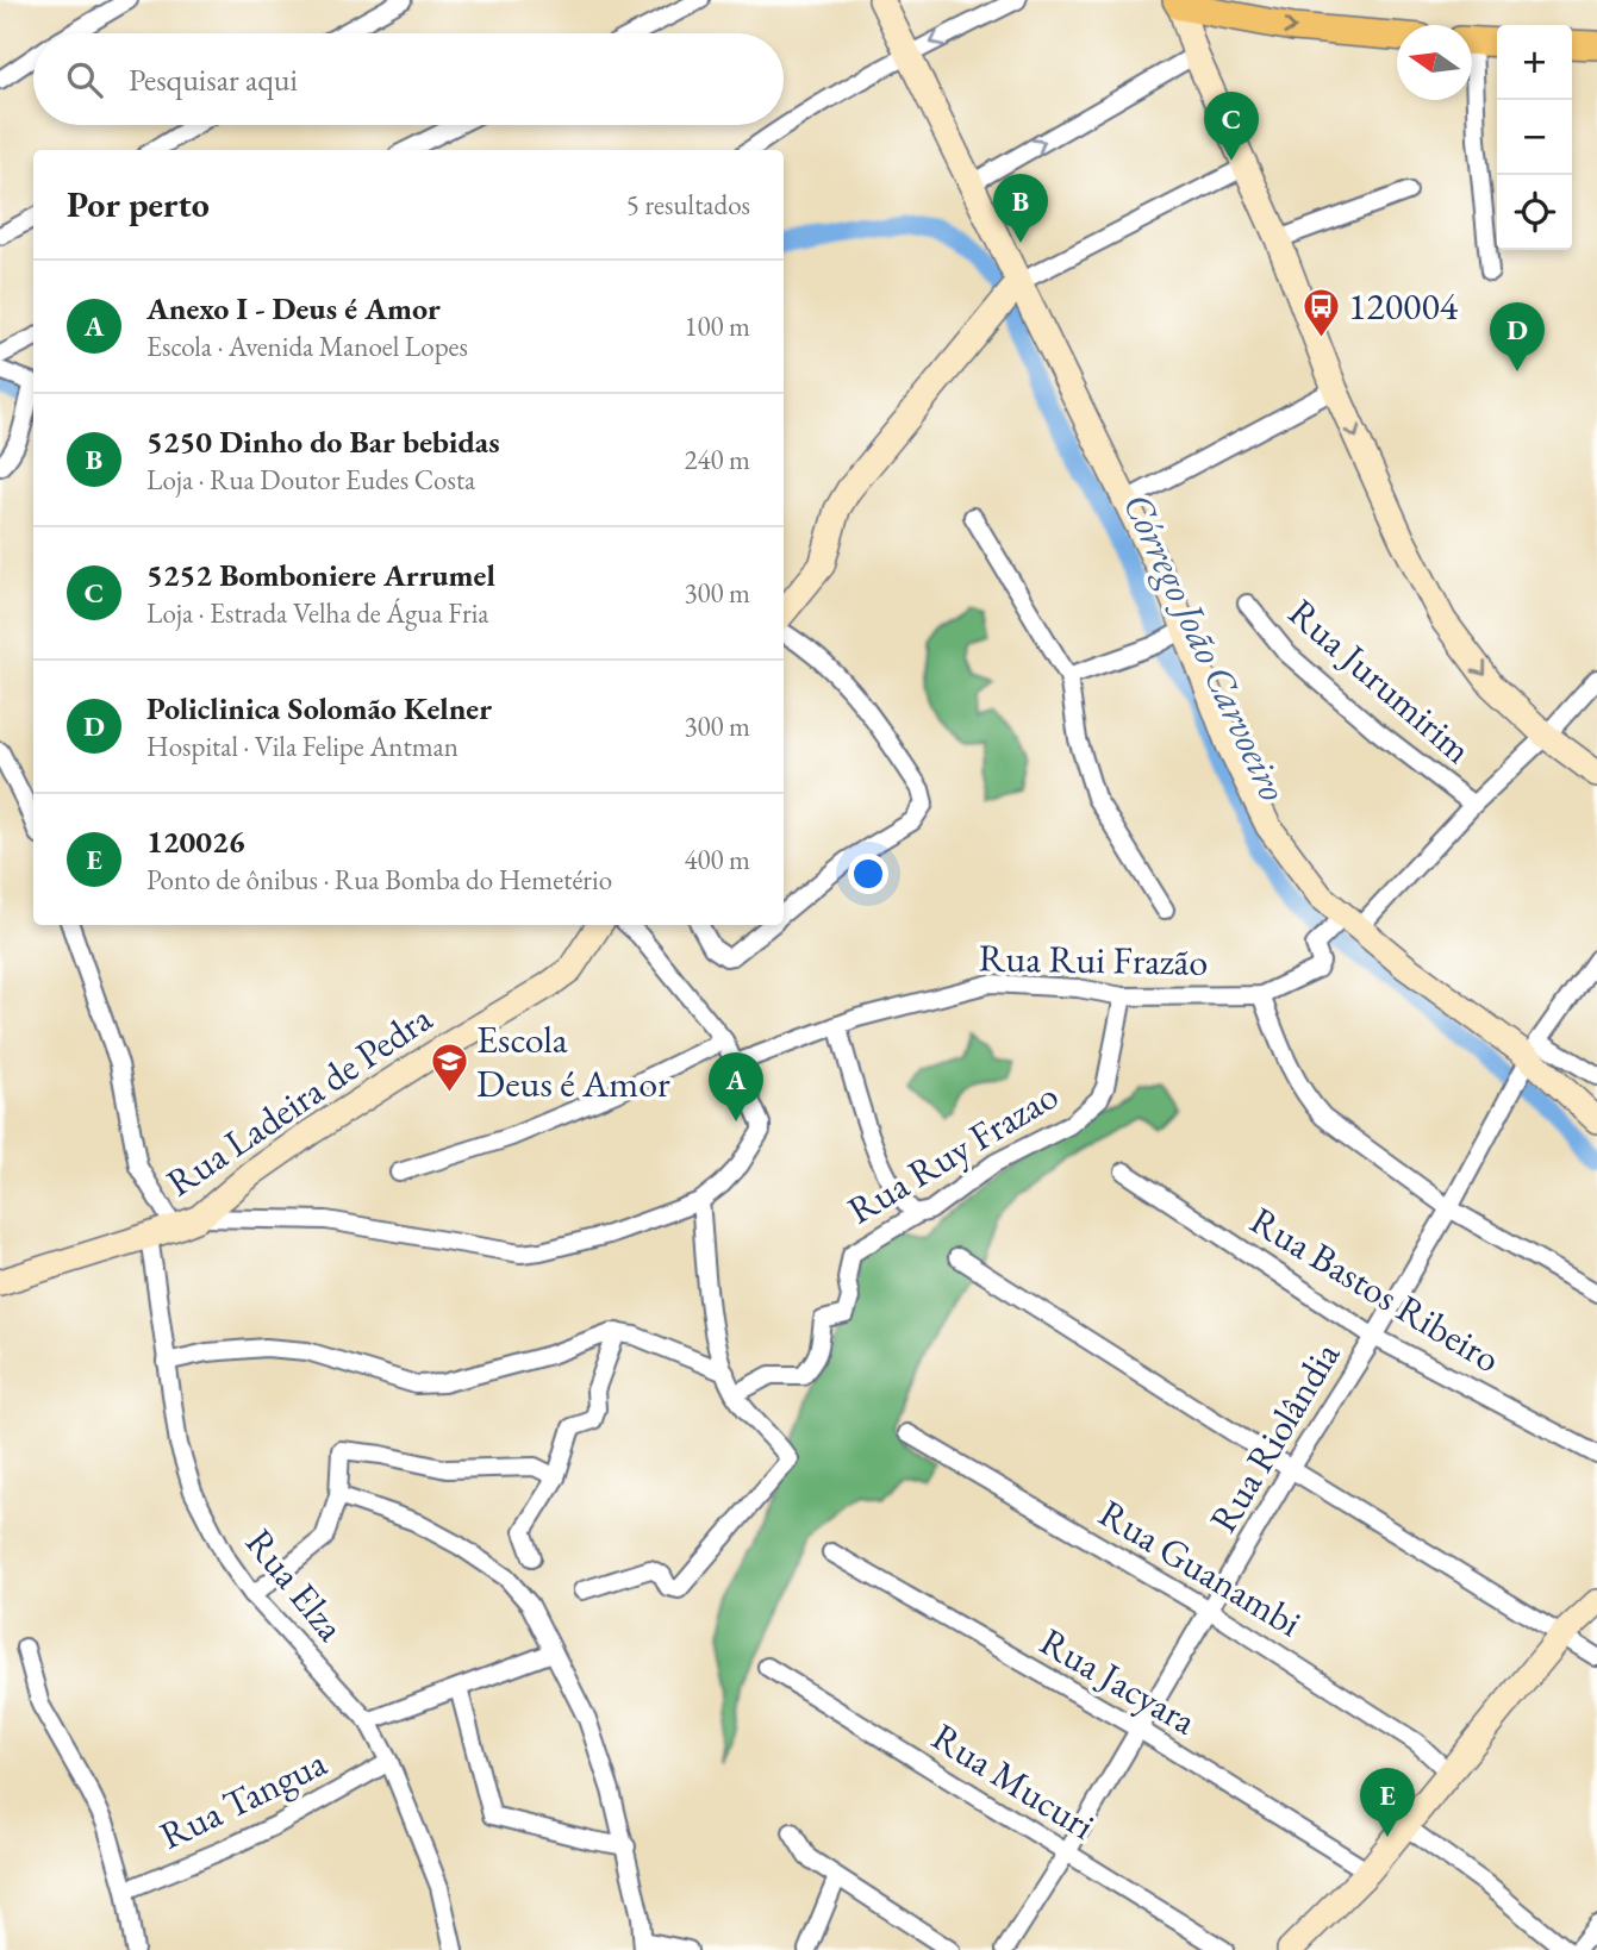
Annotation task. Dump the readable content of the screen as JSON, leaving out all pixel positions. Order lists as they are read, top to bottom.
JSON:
{
  "streets": {
    "street": [
      "Rua Jurumirim",
      "Rua Rui Frazão",
      "Rua Ladeira de Pedra",
      "Rua Ruy Frazao",
      "Rua Bastos Ribeiro",
      "Rua Riolândia",
      "Rua Guanambi",
      "Rua Elza",
      "Rua Jacyara",
      "Rua Mucuri",
      "Rua Tangua"
    ]
  },
  "crossings": [
    ["Rua Rui Frazão", "Rua Ruy Frazao"],
    ["Rua Ladeira de Pedra", "Rua Elza"],
    ["Rua Bastos Ribeiro", "Rua Riolândia"],
    ["Rua Riolândia", "Rua Guanambi"],
    ["Rua Riolândia", "Rua Jacyara"],
    ["Rua Riolândia", "Rua Mucuri"],
    ["Rua Elza", "Rua Tangua"]
  ],
  "water": ["Córrego João Carvoeiro"],
  "places": {
    "bus stop": ["120004"],
    "school or university": ["Escola Deus é Amor"]
  },
  "north": "left",
  "page": {
    "map_buttons": ["+", "−"],
    "search": "Pesquisar aqui",
    "pins": [
      "C",
      "B",
      "D",
      "A",
      "E"
    ],
    "heading": ["Por perto", "5 resultados"],
    "list": [
      {
        "mark": "A",
        "name": "Anexo I - Deus é Amor",
        "note": "Escola · Avenida Manoel Lopes",
        "value": "100 m"
      },
      {
        "mark": "B",
        "name": "5250 Dinho do Bar bebidas",
        "note": "Loja · Rua Doutor Eudes Costa",
        "value": "240 m"
      },
      {
        "mark": "C",
        "name": "5252 Bomboniere Arrumel",
        "note": "Loja · Estrada Velha de Água Fria",
        "value": "300 m"
      },
      {
        "mark": "D",
        "name": "Policlinica Solomão Kelner",
        "note": "Hospital · Vila Felipe Antman",
        "value": "300 m"
      },
      {
        "mark": "E",
        "name": "120026",
        "note": "Ponto de ônibus · Rua Bomba do Hemetério",
        "value": "400 m"
      }
    ]
  }
}
